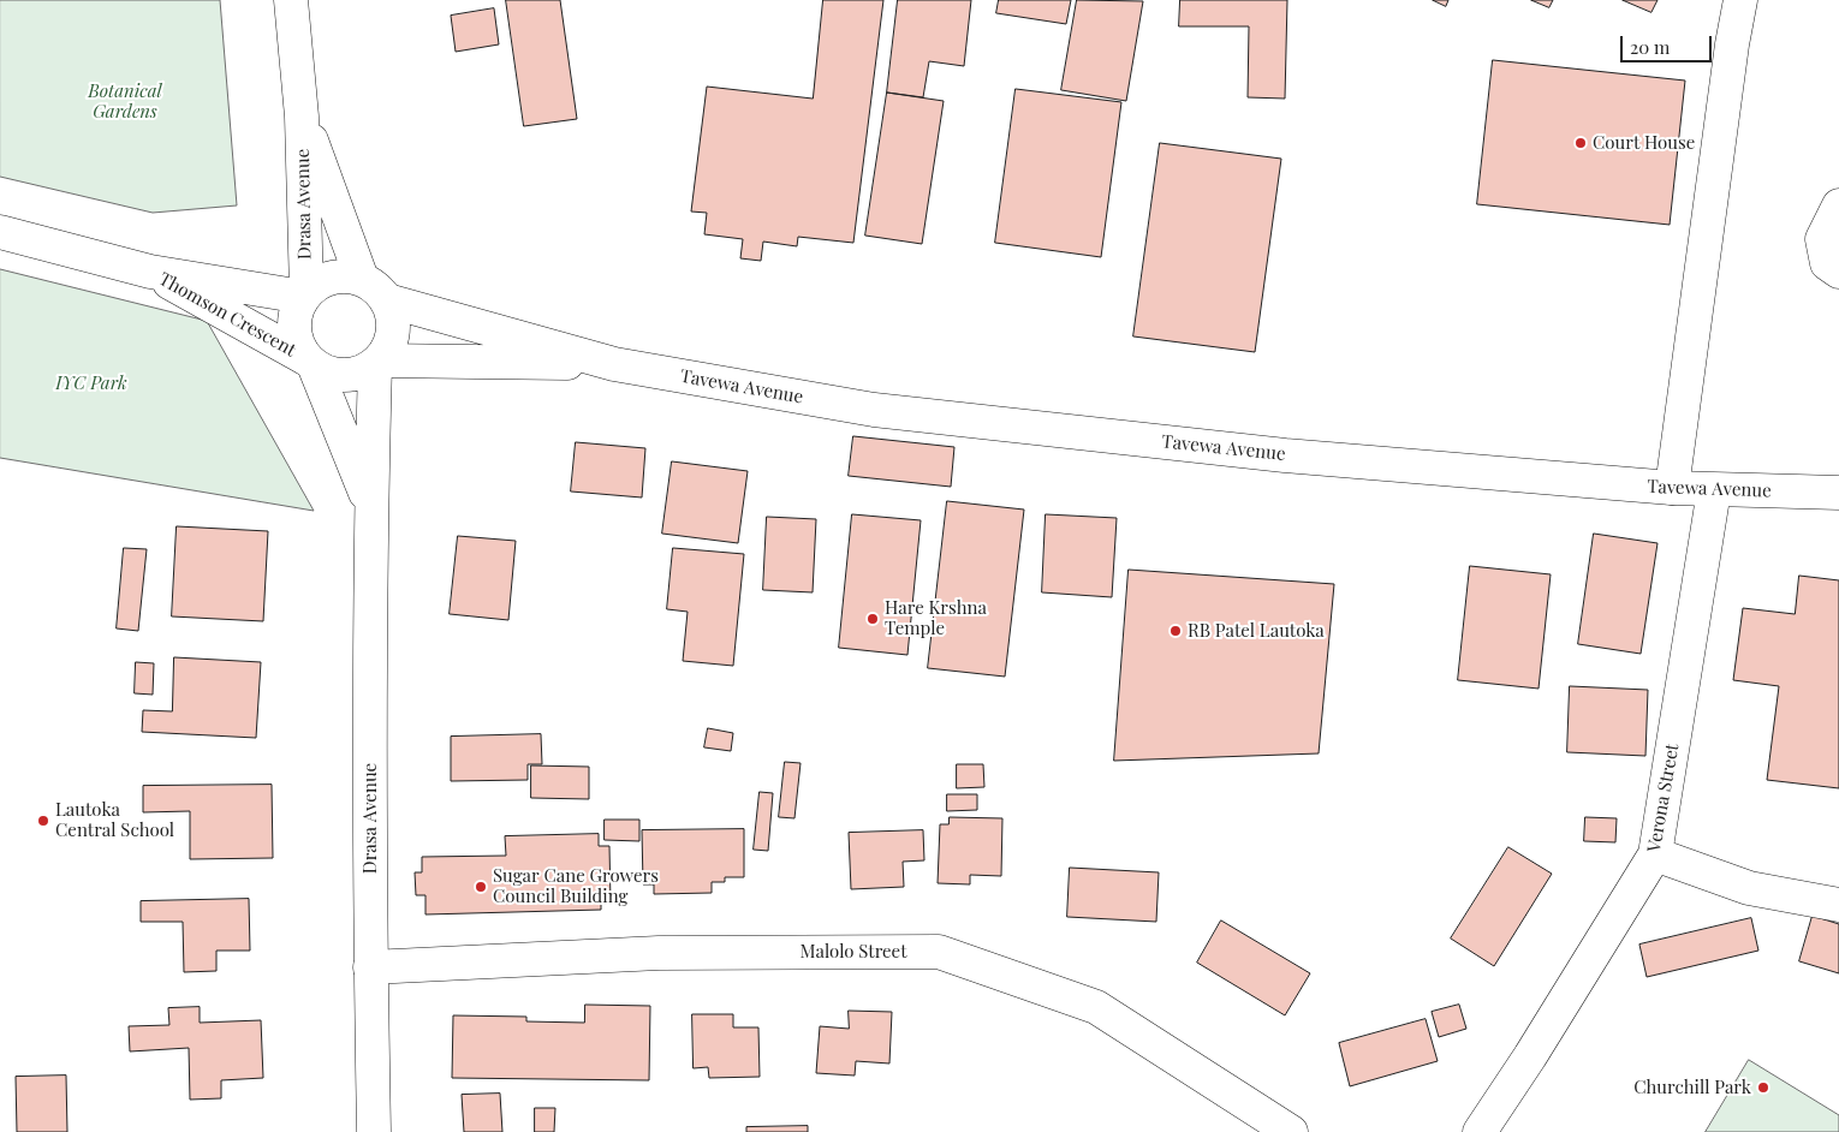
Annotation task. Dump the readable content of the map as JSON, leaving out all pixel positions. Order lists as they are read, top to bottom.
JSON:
{
  "streets": {
    "main road": [
      "Drasa Avenue",
      "Thomson Crescent",
      "Tavewa Avenue",
      "Verona Street",
      "Malolo Street"
    ]
  },
  "crossings": [
    ["Drasa Avenue", "Thomson Crescent"],
    ["Drasa Avenue", "Tavewa Avenue"],
    ["Drasa Avenue", "Malolo Street"],
    ["Thomson Crescent", "Tavewa Avenue"],
    ["Tavewa Avenue", "Verona Street"]
  ],
  "parks": ["Botanical Gardens", "IYC Park"],
  "places": [
    "Court House",
    "Hare Krshna Temple",
    "RB Patel Lautoka",
    "Lautoka Central School",
    "Sugar Cane Growers Council Building",
    "Churchill Park"
  ],
  "scale_bar": "20 m"
}
